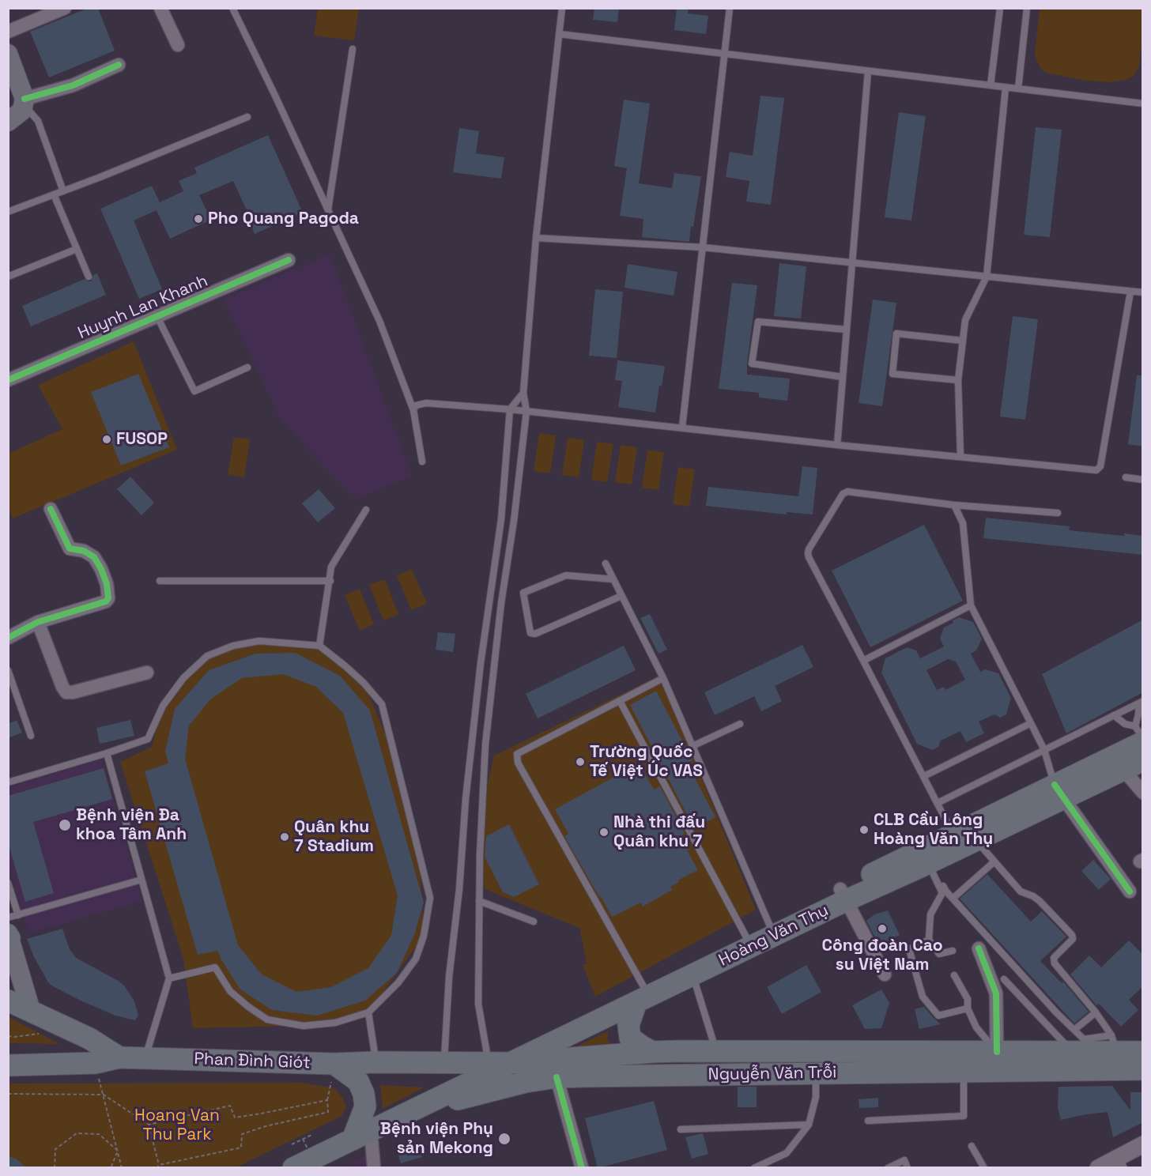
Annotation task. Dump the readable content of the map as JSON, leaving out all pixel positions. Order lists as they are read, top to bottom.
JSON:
{
  "streets": {
    "main road": ["Hoàng Văn Thụ", "Phan Đình Giót", "Nguyễn Văn Trỗi"],
    "street": ["Huynh Lan Khanh"]
  },
  "crossings": [
    ["Hoàng Văn Thụ", "Phan Đình Giót"],
    ["Hoàng Văn Thụ", "Nguyễn Văn Trỗi"],
    ["Phan Đình Giót", "Nguyễn Văn Trỗi"]
  ],
  "parks": ["Hoang Van Thu Park"],
  "places": [
    "Pho Quang Pagoda",
    "FUSOP",
    "Trường Quốc Tế Việt Úc VAS",
    "Bệnh viện Đa khoa Tâm Anh",
    "CLB Cầu Lông Hoàng Văn Thụ",
    "Nhà thi đấu Quân khu 7",
    "Quân khu 7 Stadium",
    "Công đoàn Cao su Việt Nam",
    "Bệnh viện Phụ sản Mekong"
  ]
}
